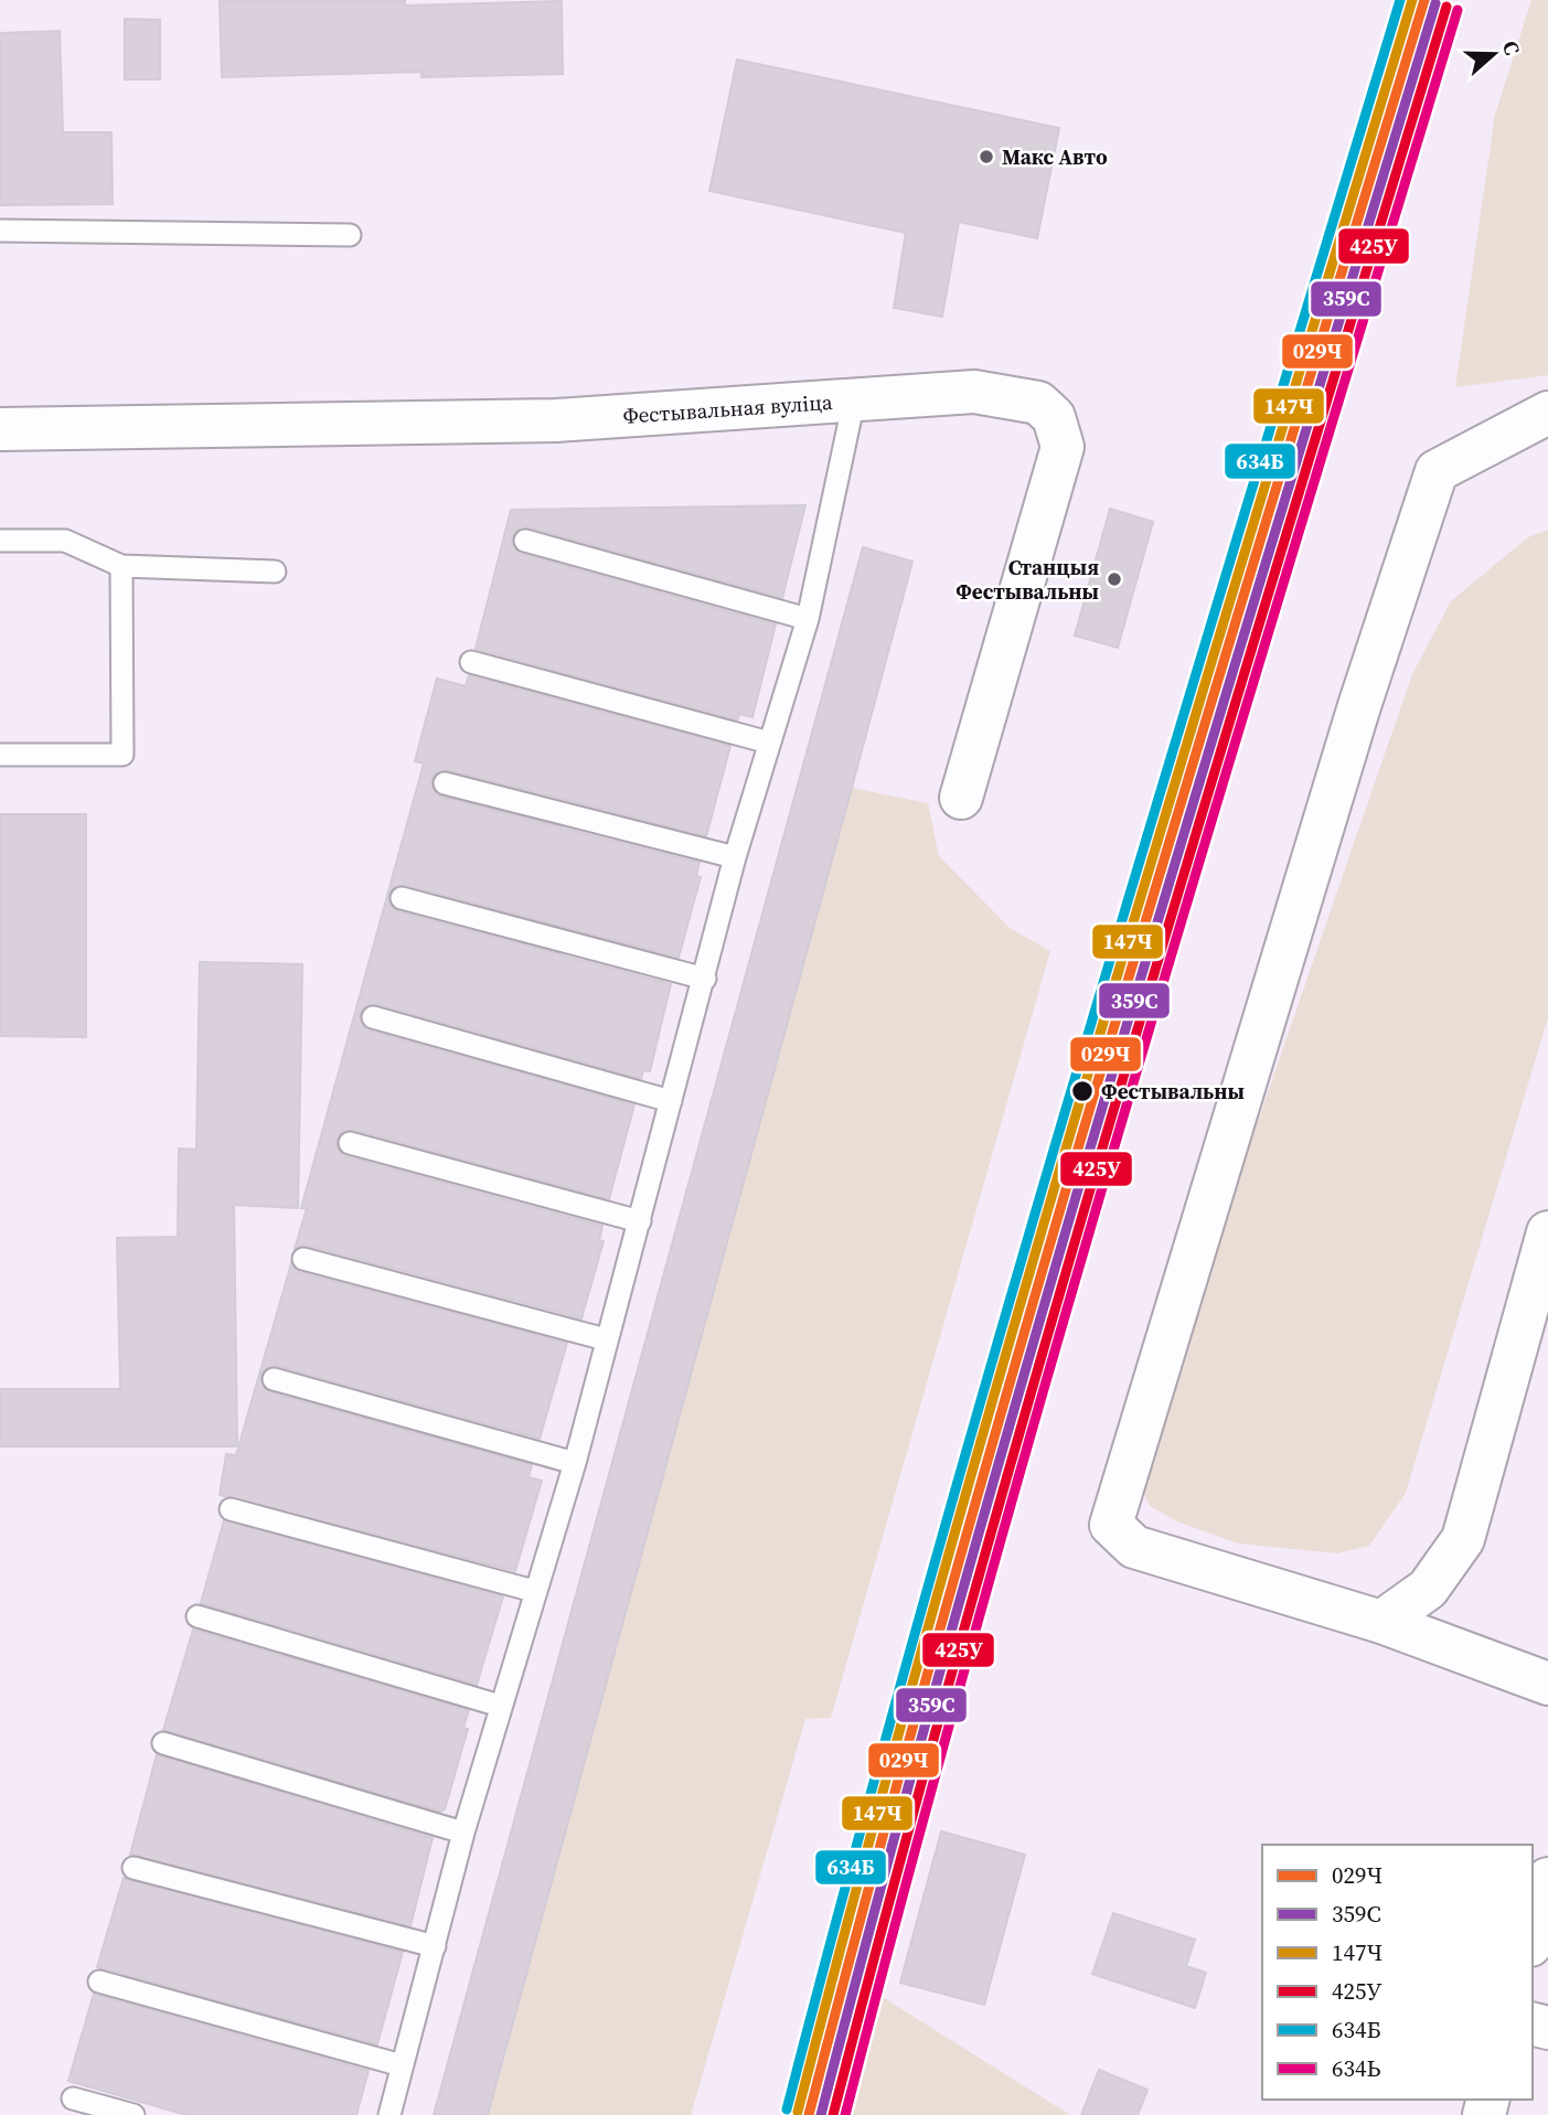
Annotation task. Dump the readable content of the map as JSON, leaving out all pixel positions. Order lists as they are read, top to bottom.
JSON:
{
  "streets": {
    "street": ["Фестывальная вуліца"]
  },
  "places": ["Макс Авто", "Станцыя Фестывальны", "Фестывальны"],
  "lines": [
    "transit line 029Ч",
    "transit line 147Ч",
    "transit line 634Б",
    "transit line 359С",
    "transit line 425У",
    "transit line 634Ь"
  ],
  "legend": [
    "029Ч",
    "359С",
    "147Ч",
    "425У",
    "634Б",
    "634Ь"
  ],
  "north": "right"
}
